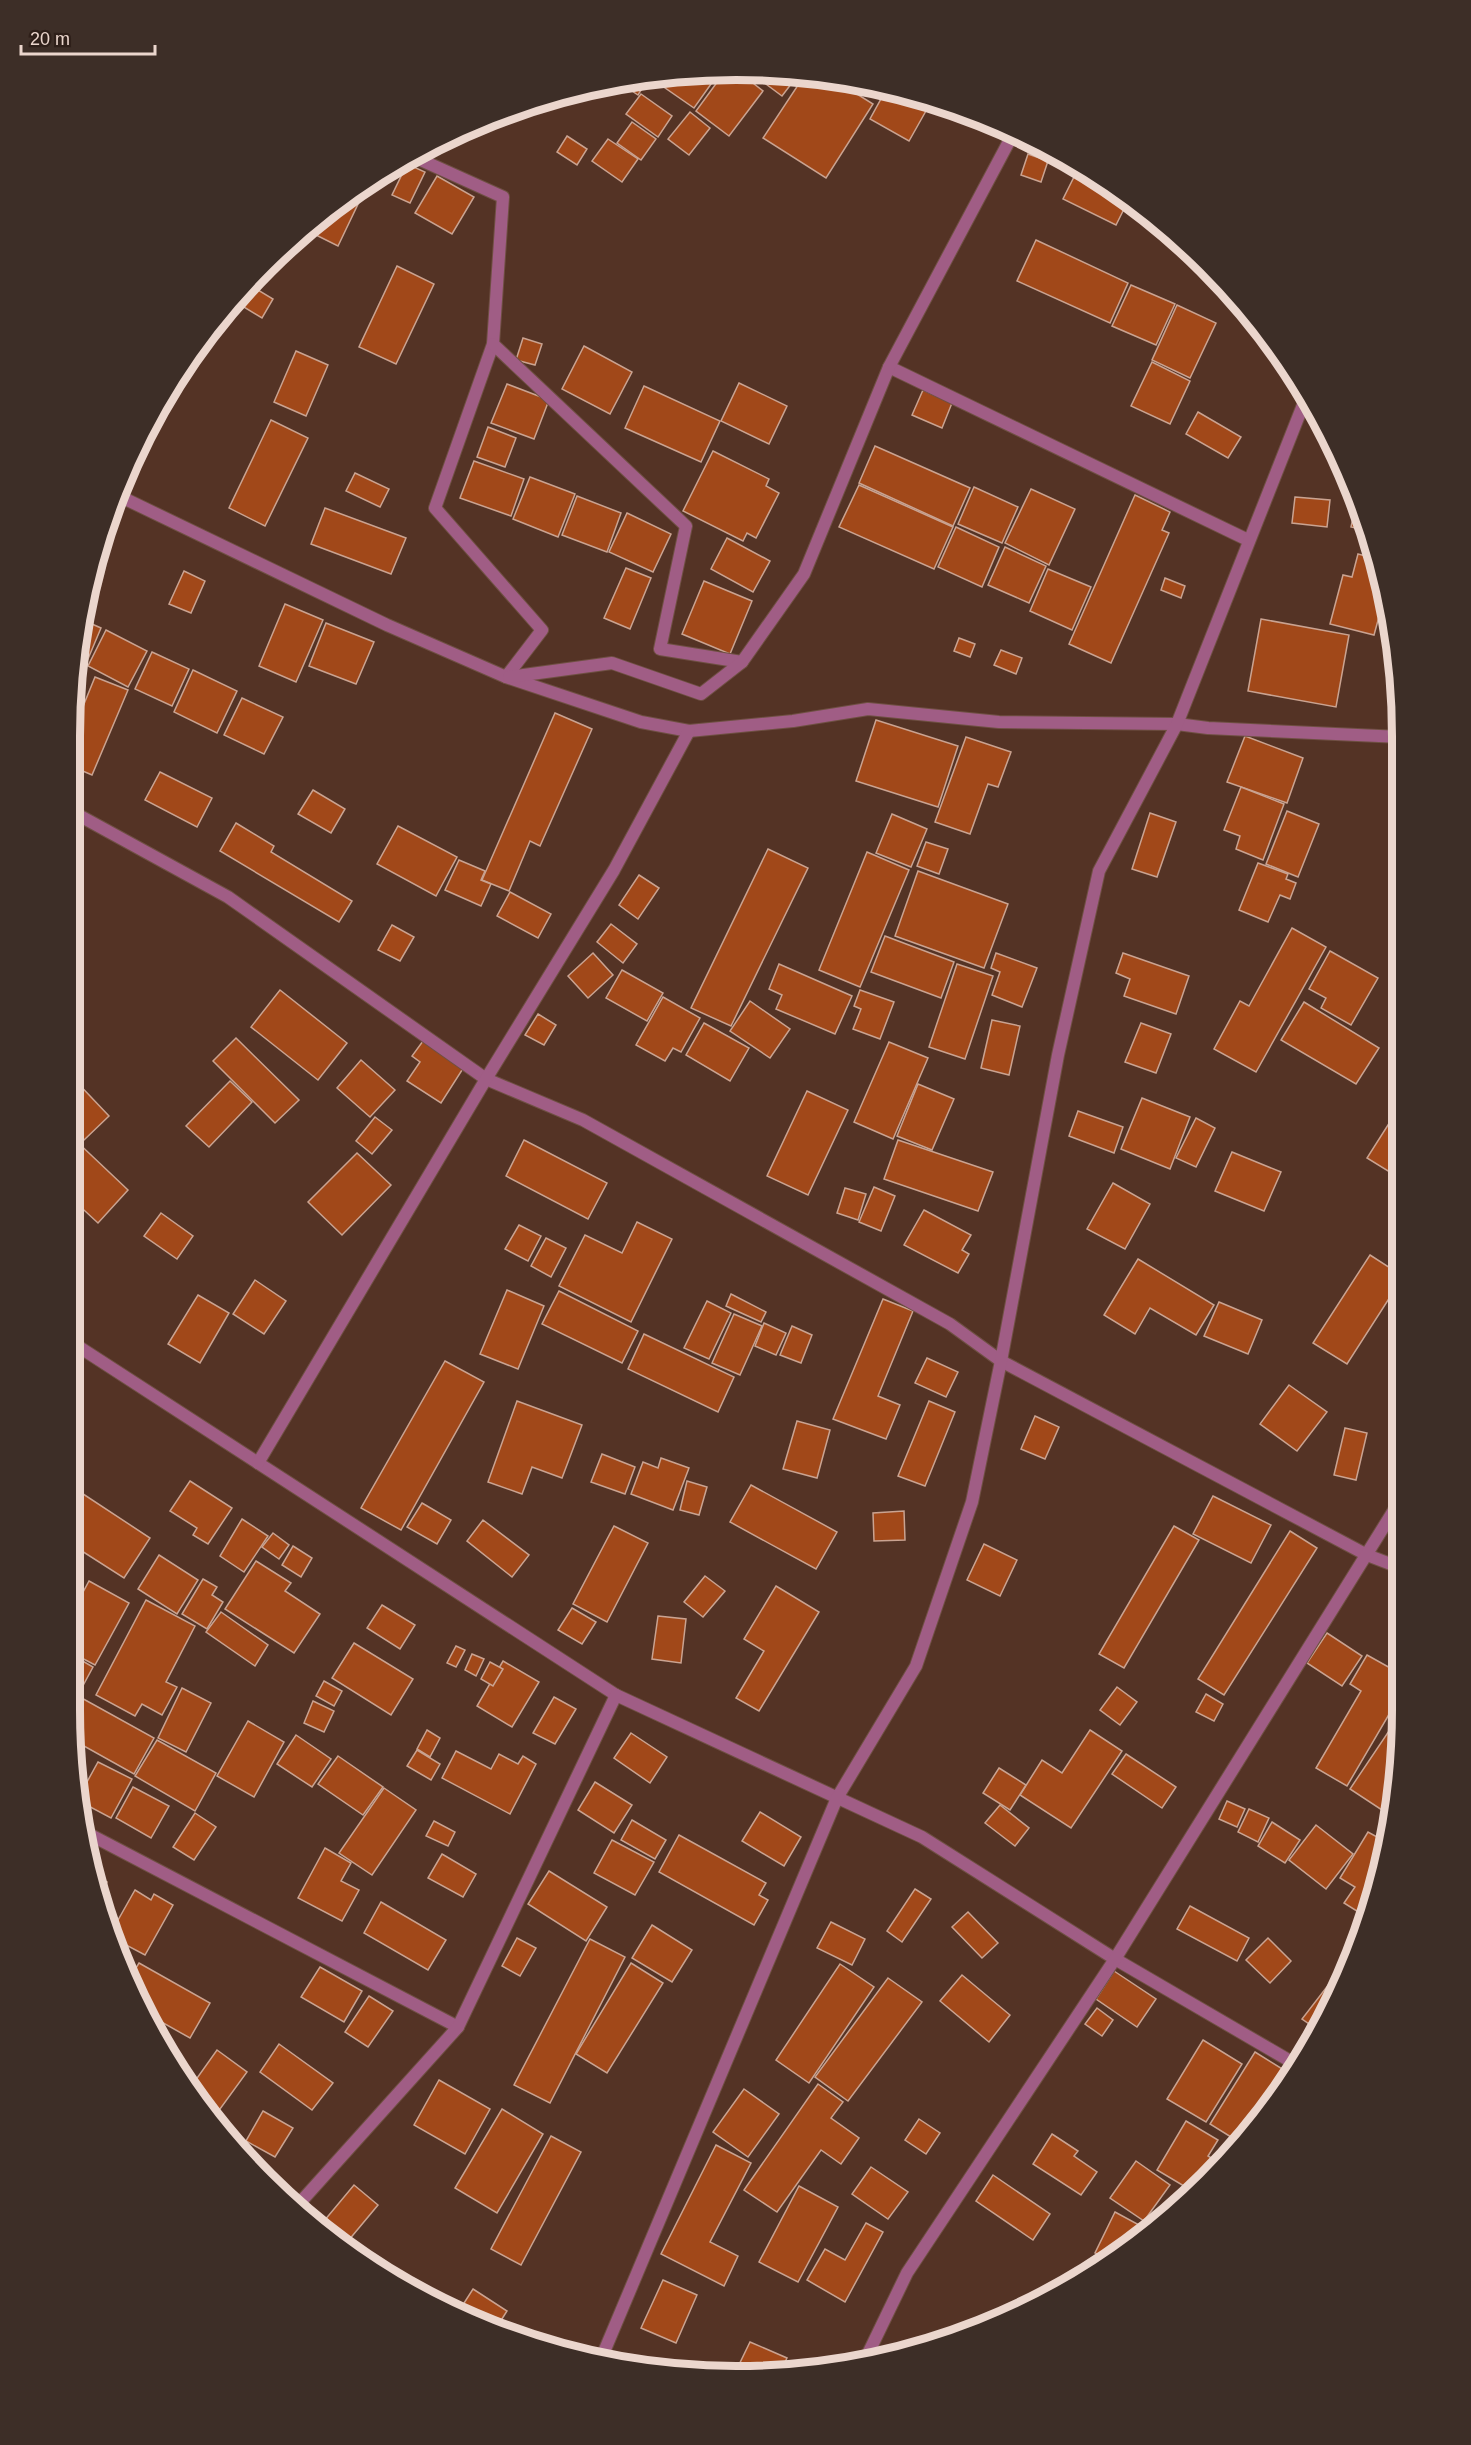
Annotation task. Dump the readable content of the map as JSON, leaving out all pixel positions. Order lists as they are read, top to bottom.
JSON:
{
  "scale_bar": "20 m"
}
